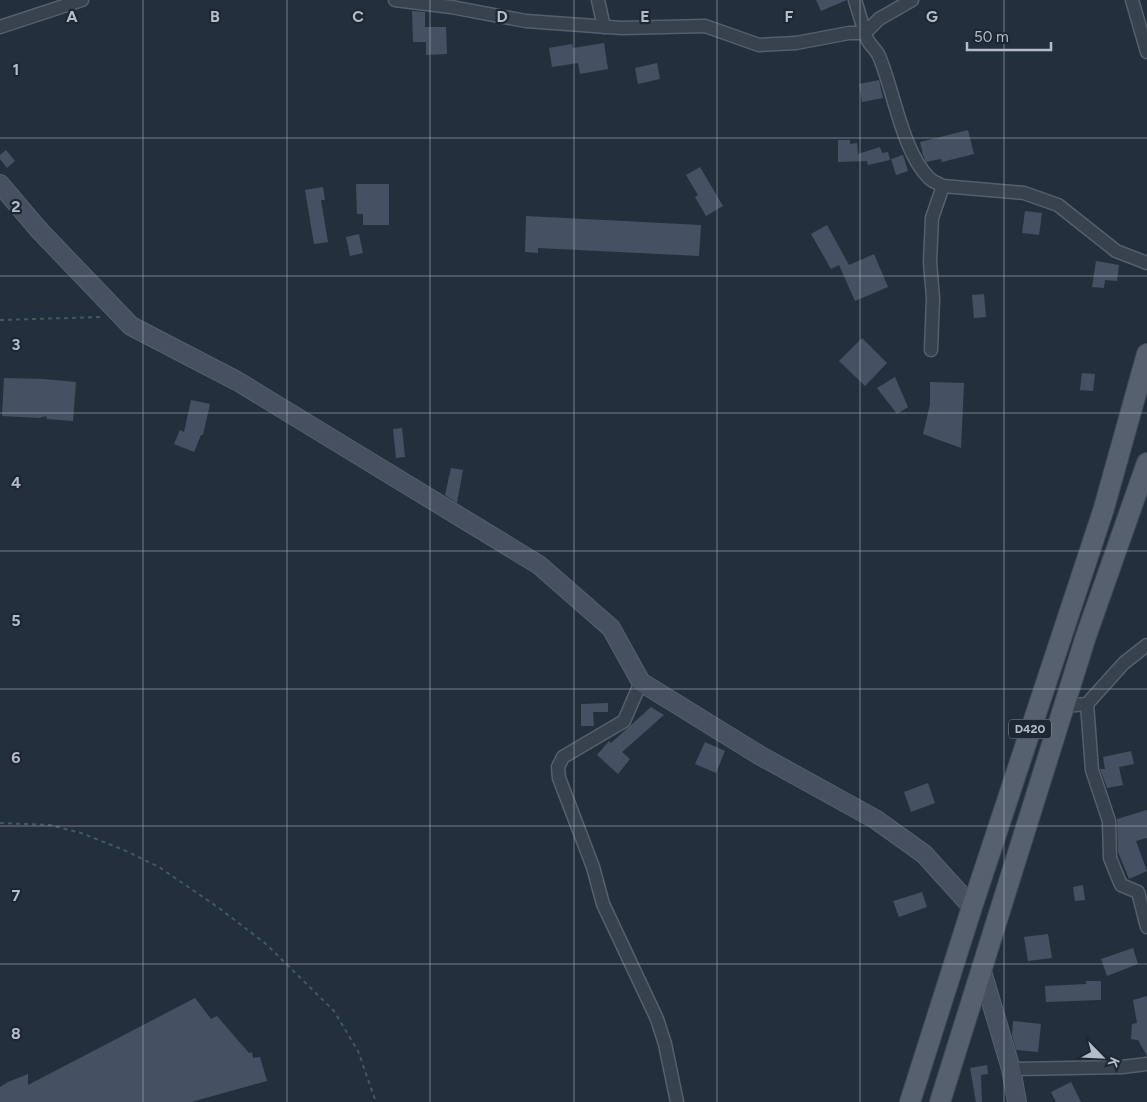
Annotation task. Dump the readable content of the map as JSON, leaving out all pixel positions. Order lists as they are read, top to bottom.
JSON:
{
  "streets": {
    "main road": ["D420"]
  },
  "scale_bar": "50 m",
  "north": "bottom right",
  "grid": {
    "columns": [
      "A",
      "B",
      "C",
      "D",
      "E",
      "F",
      "G"
    ],
    "rows": [
      "1",
      "2",
      "3",
      "4",
      "5",
      "6",
      "7",
      "8"
    ]
  }
}
